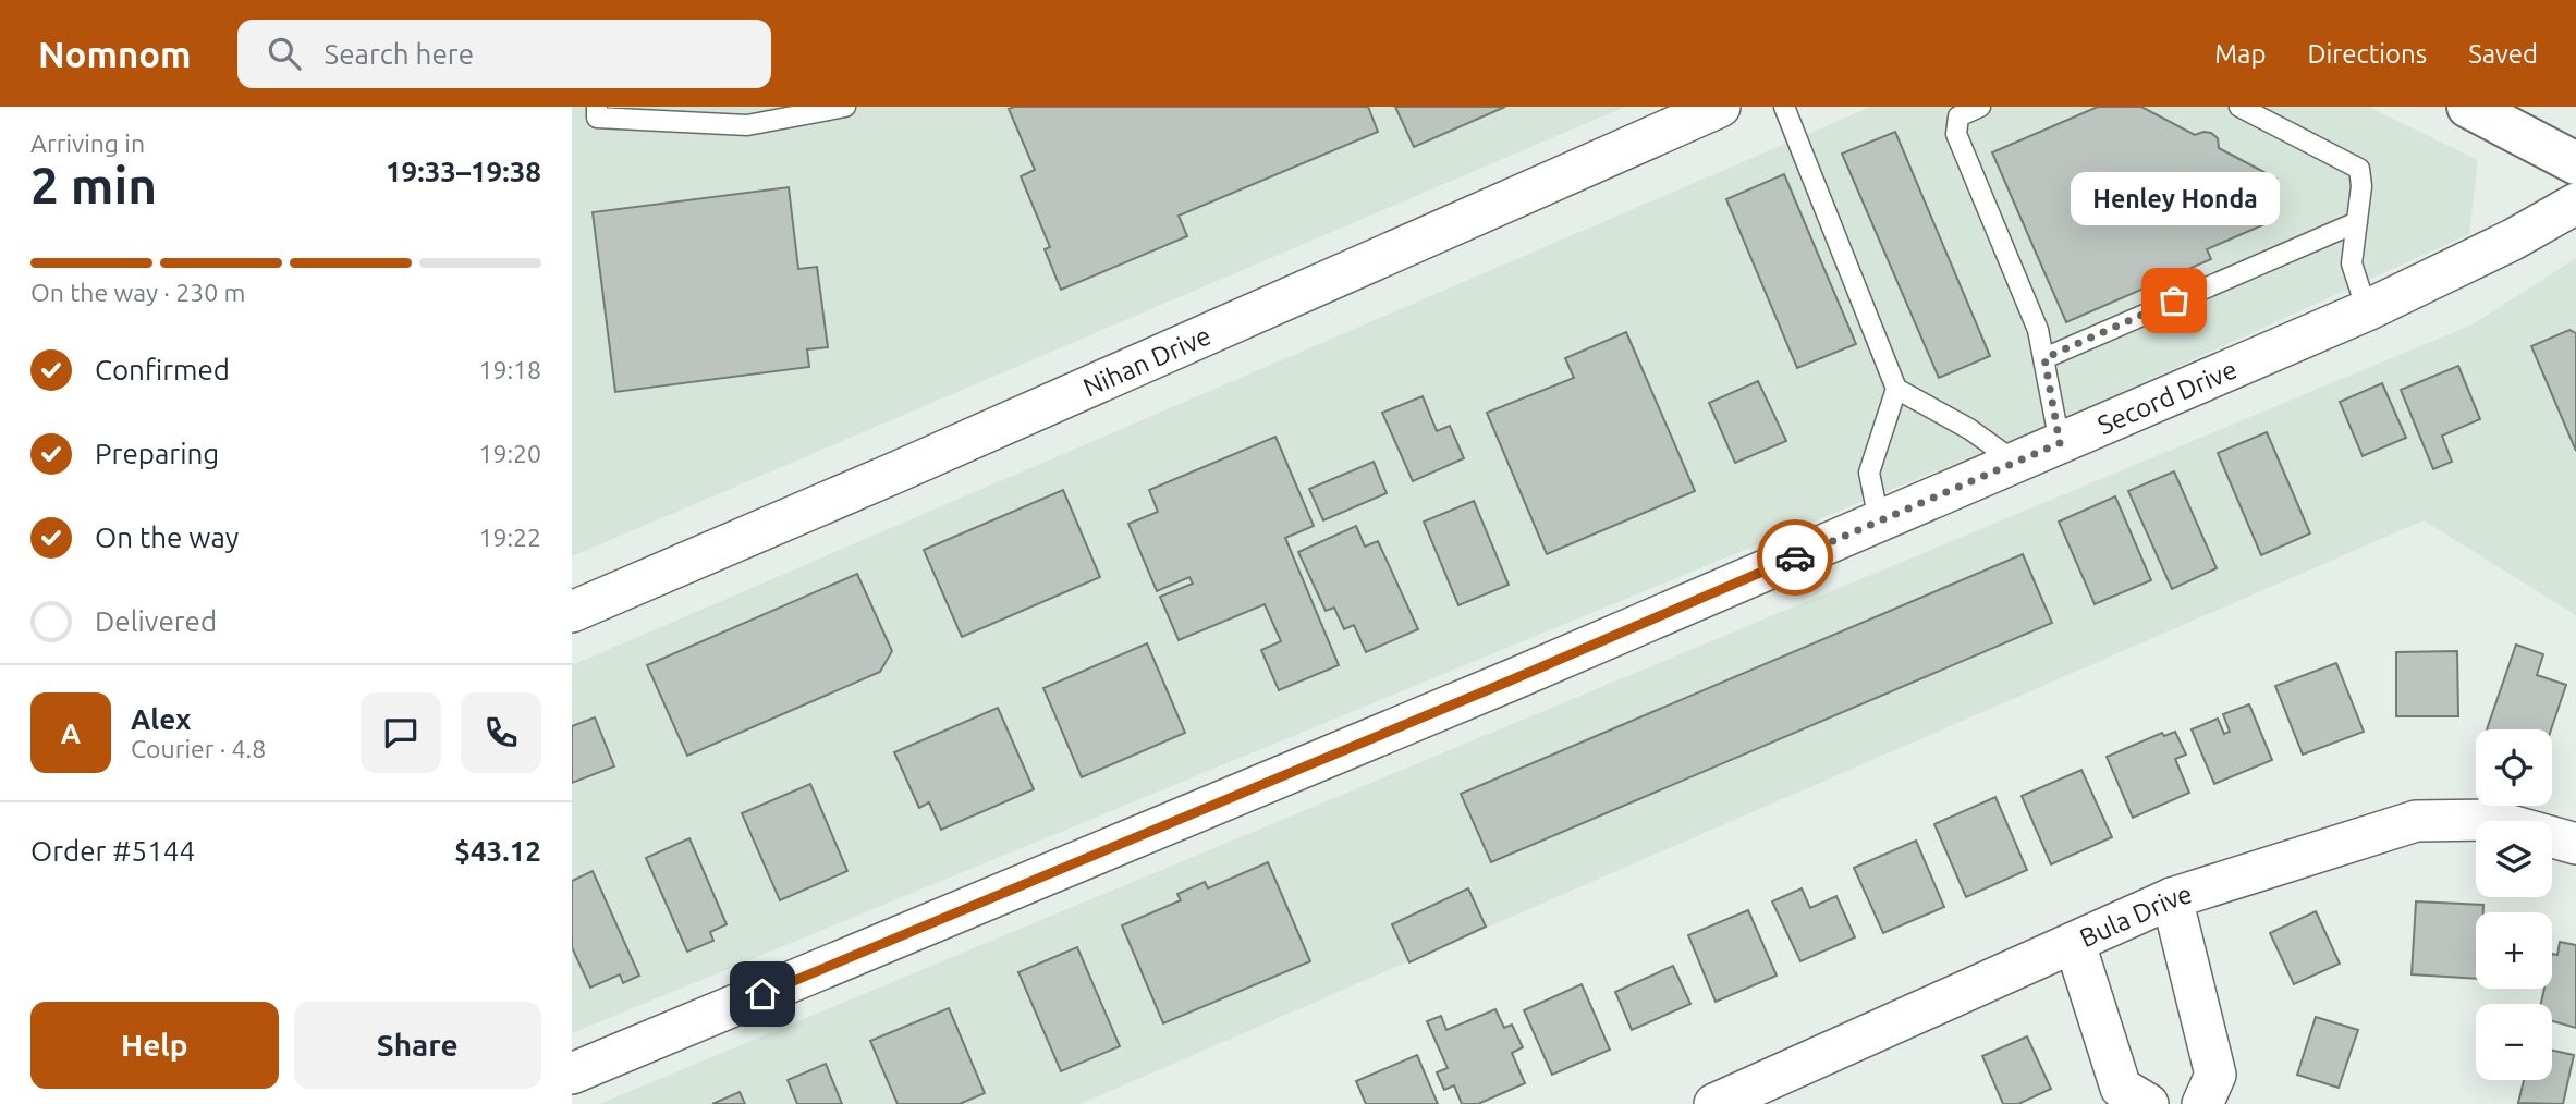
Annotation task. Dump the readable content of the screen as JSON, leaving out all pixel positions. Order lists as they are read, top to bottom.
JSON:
{
  "streets": {
    "street": ["Nihan Drive", "Secord Drive", "Bula Drive"]
  },
  "places": ["Henley Honda"],
  "page": {
    "header": "Nomnom",
    "search": "Search here",
    "nav": ["Map", "Directions", "Saved"],
    "heading": ["2 min", "Arriving in", "19:33–19:38"],
    "panel": [
      "Alex",
      "Courier · 4.8",
      "Order #5144",
      "$43.12"
    ],
    "bubble": "Henley Honda",
    "bar": "On the way · 230 m",
    "list": [
      ["Confirmed", "19:18"],
      ["Preparing", "19:20"],
      ["On the way", "19:22"],
      "Delivered"
    ],
    "round": "A",
    "map_buttons": ["+", "−"],
    "buttons": ["Help", "Share"]
  }
}
